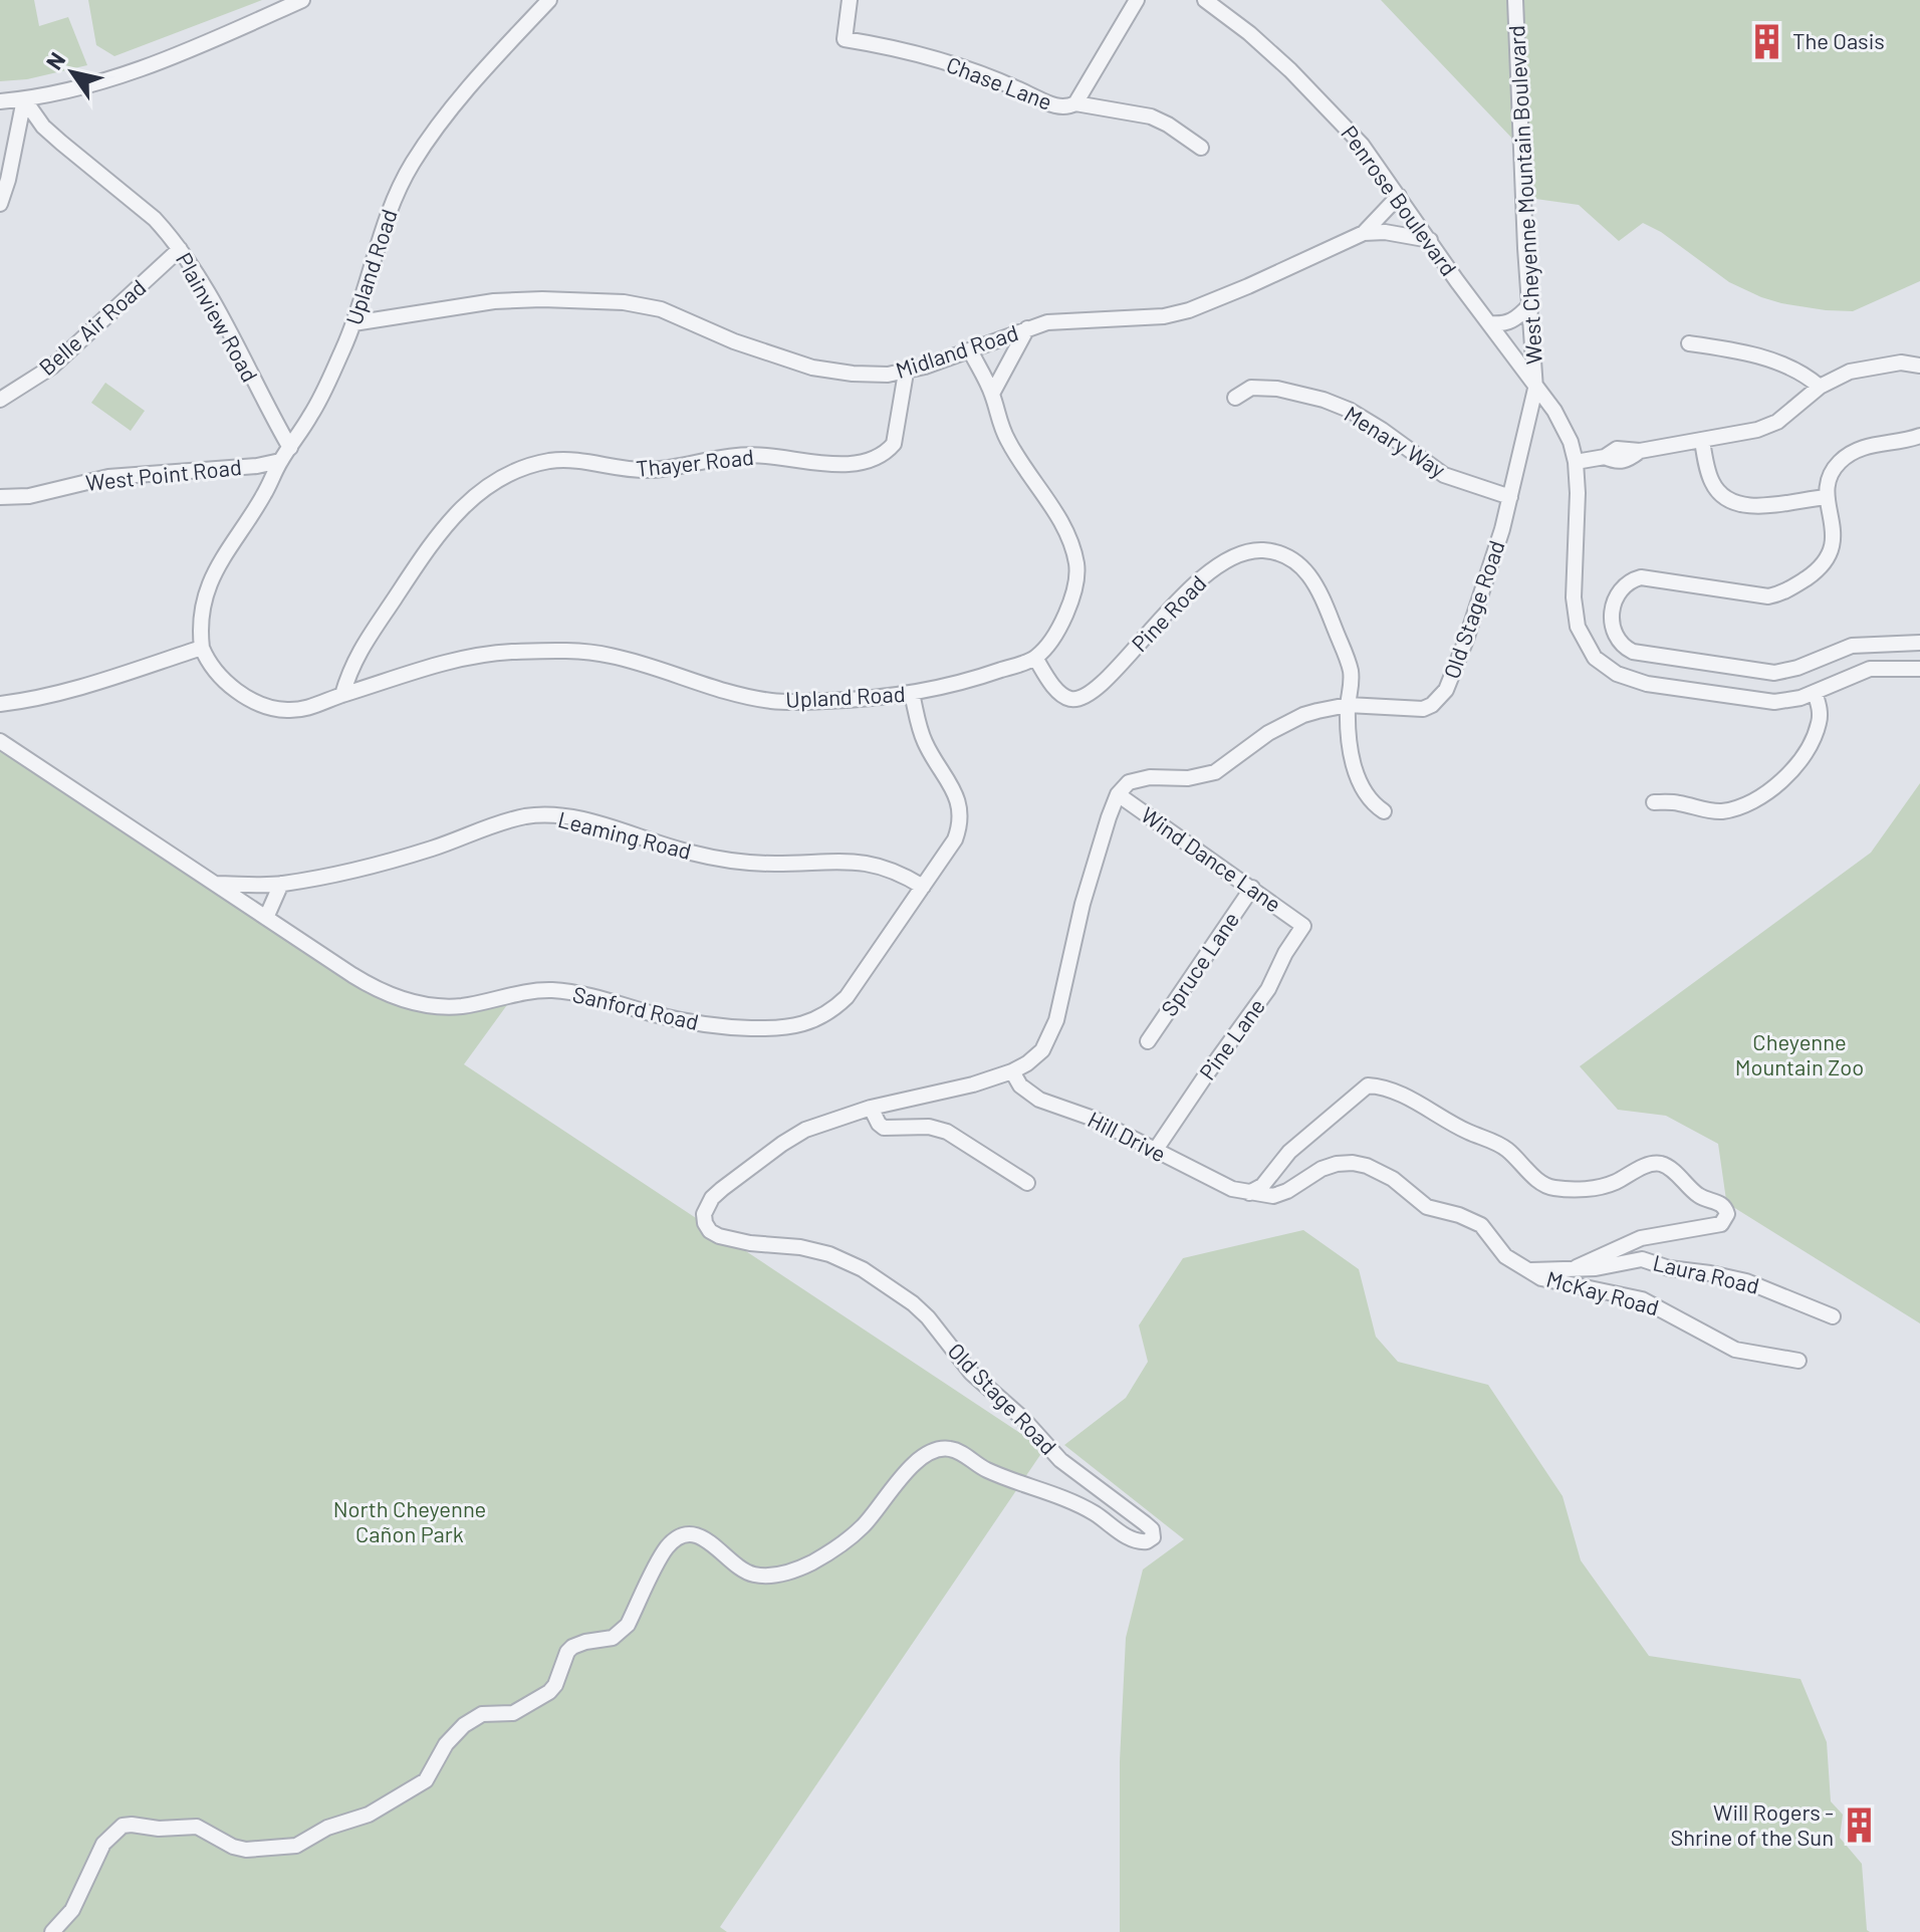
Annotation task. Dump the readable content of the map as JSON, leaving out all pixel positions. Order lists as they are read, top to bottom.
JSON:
{
  "streets": {
    "street": [
      "Chase Lane",
      "West Cheyenne Mountain Boulevard",
      "Penrose Boulevard",
      "Upland Road",
      "Plainview Road",
      "Belle Air Road",
      "Midland Road",
      "Menary Way",
      "Thayer Road",
      "West Point Road",
      "Old Stage Road",
      "Pine Road",
      "Leaming Road",
      "Wind Dance Lane",
      "Spruce Lane",
      "Sanford Road",
      "Pine Lane",
      "Hill Drive",
      "Laura Road",
      "McKay Road"
    ]
  },
  "crossings": [
    ["West Cheyenne Mountain Boulevard", "Penrose Boulevard"],
    ["West Cheyenne Mountain Boulevard", "Old Stage Road"],
    ["Penrose Boulevard", "Midland Road"],
    ["Penrose Boulevard", "Old Stage Road"],
    ["Upland Road", "Plainview Road"],
    ["Upland Road", "Midland Road"],
    ["Upland Road", "Thayer Road"],
    ["Upland Road", "West Point Road"],
    ["Upland Road", "Pine Road"],
    ["Upland Road", "Sanford Road"],
    ["Plainview Road", "Belle Air Road"],
    ["Midland Road", "Thayer Road"],
    ["Menary Way", "Old Stage Road"],
    ["Old Stage Road", "Pine Road"],
    ["Old Stage Road", "Wind Dance Lane"],
    ["Old Stage Road", "Hill Drive"],
    ["Leaming Road", "Sanford Road"],
    ["Wind Dance Lane", "Spruce Lane"],
    ["Wind Dance Lane", "Pine Lane"],
    ["Pine Lane", "Hill Drive"],
    ["Hill Drive", "McKay Road"],
    ["Laura Road", "McKay Road"]
  ],
  "parks": ["Cheyenne Mountain Zoo", "North Cheyenne Cañon Park"],
  "places": {
    "building": ["The Oasis", "Will Rogers - Shrine of the Sun"]
  },
  "north": "top left"
}
